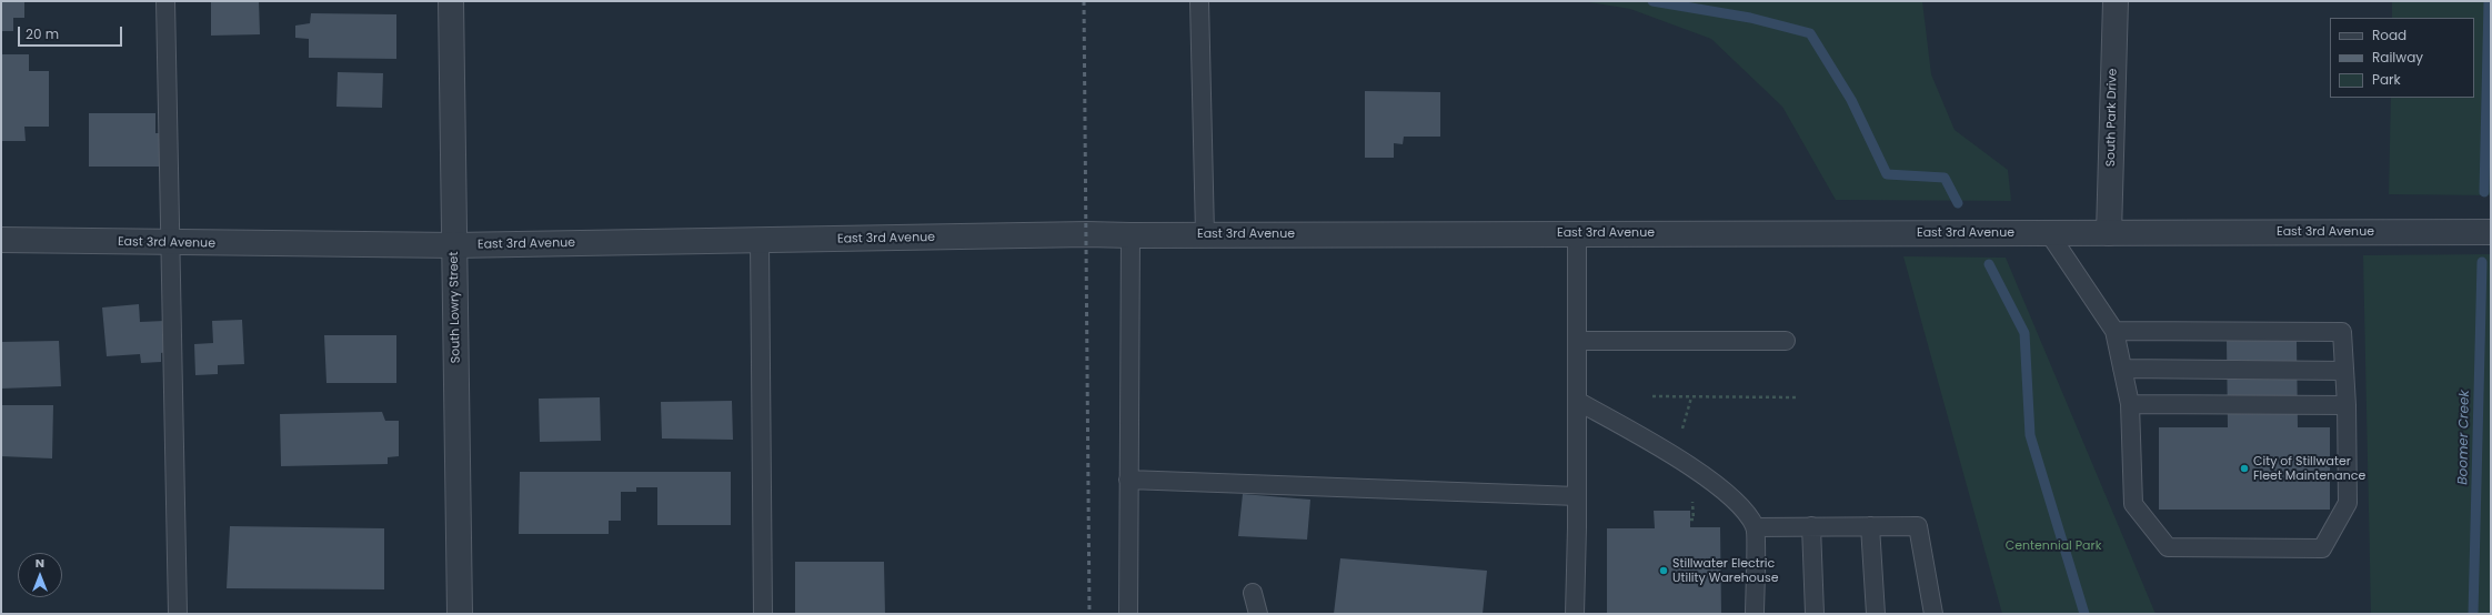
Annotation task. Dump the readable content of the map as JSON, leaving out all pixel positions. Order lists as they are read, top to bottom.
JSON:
{
  "streets": {
    "street": ["South Park Drive", "East 3rd Avenue", "South Lowry Street"]
  },
  "crossings": [
    ["South Park Drive", "East 3rd Avenue"],
    ["East 3rd Avenue", "South Lowry Street"]
  ],
  "water": ["Boomer Creek"],
  "parks": ["Centennial Park"],
  "places": ["City of Stillwater Fleet Maintenance", "Stillwater Electric Utility Warehouse"],
  "legend": ["Road", "Railway", "Park"],
  "scale_bar": "20 m",
  "north": "top"
}
